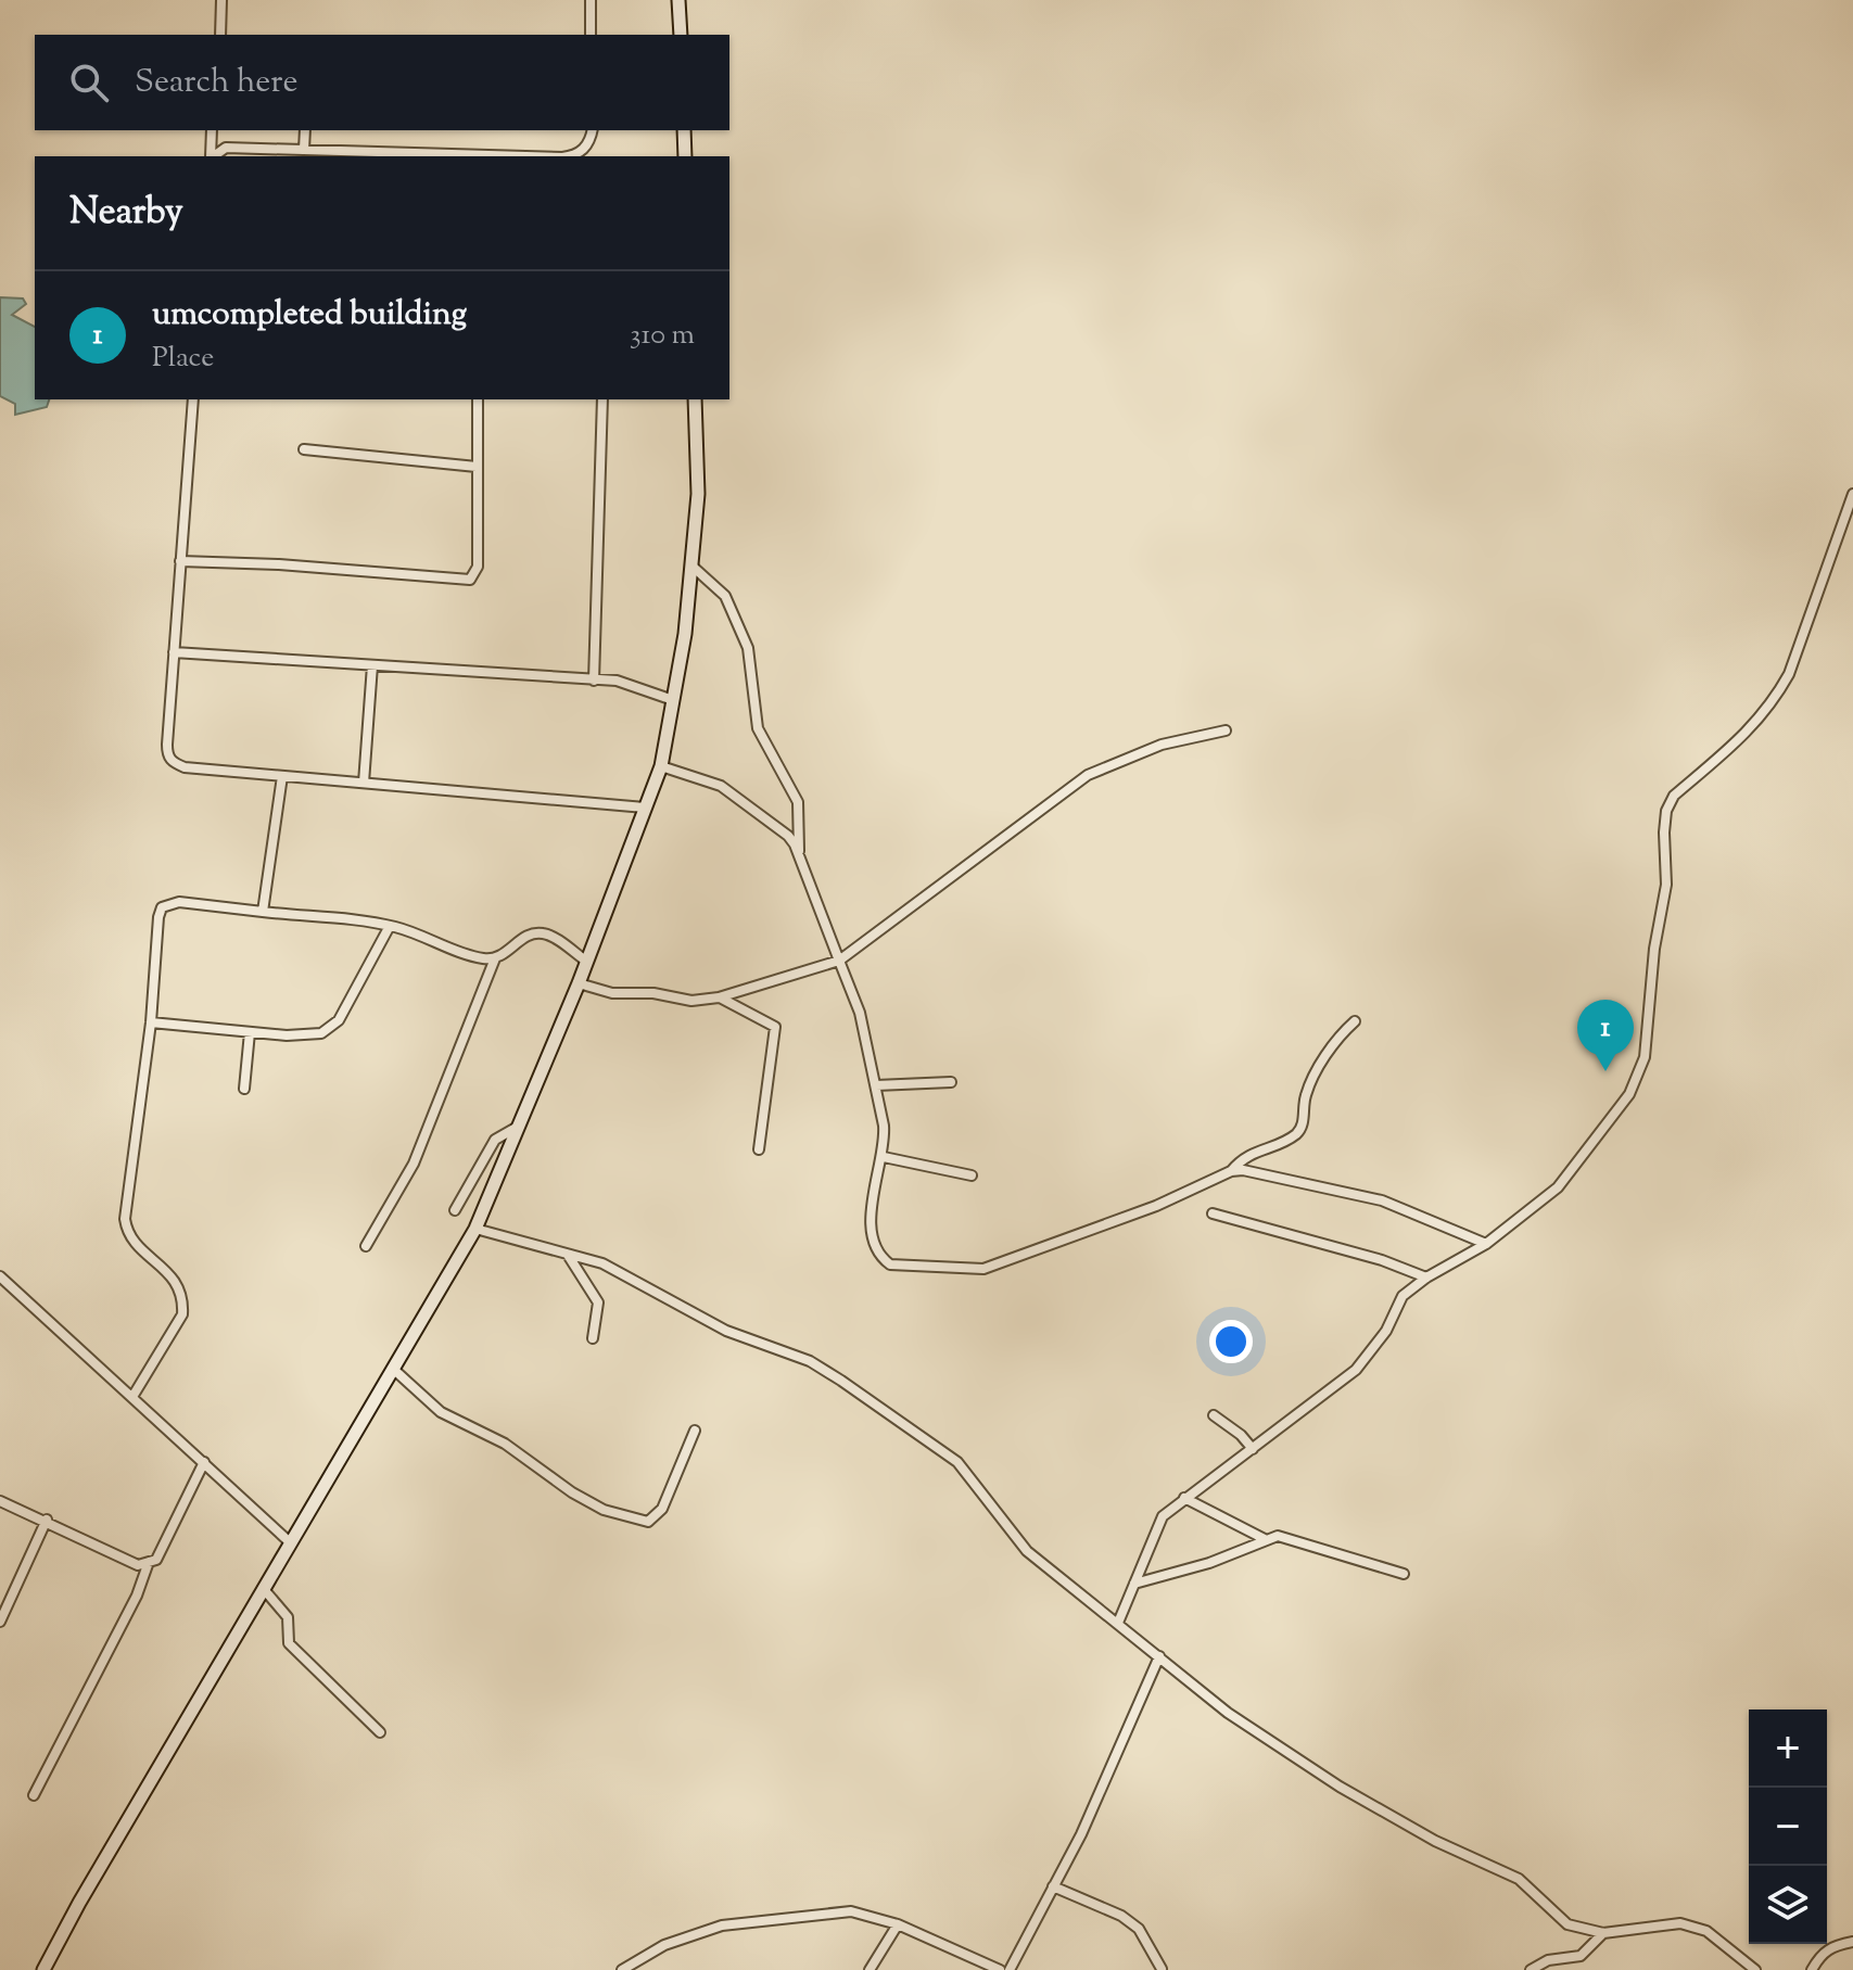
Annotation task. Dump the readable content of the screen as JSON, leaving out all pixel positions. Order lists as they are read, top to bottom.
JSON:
{
  "page": {
    "search": "Search here",
    "heading": "Nearby",
    "list": [
      {
        "mark": "1",
        "name": "umcompleted building",
        "note": "Place",
        "value": "310 m"
      }
    ],
    "pins": "1",
    "map_buttons": ["+", "−"]
  }
}
